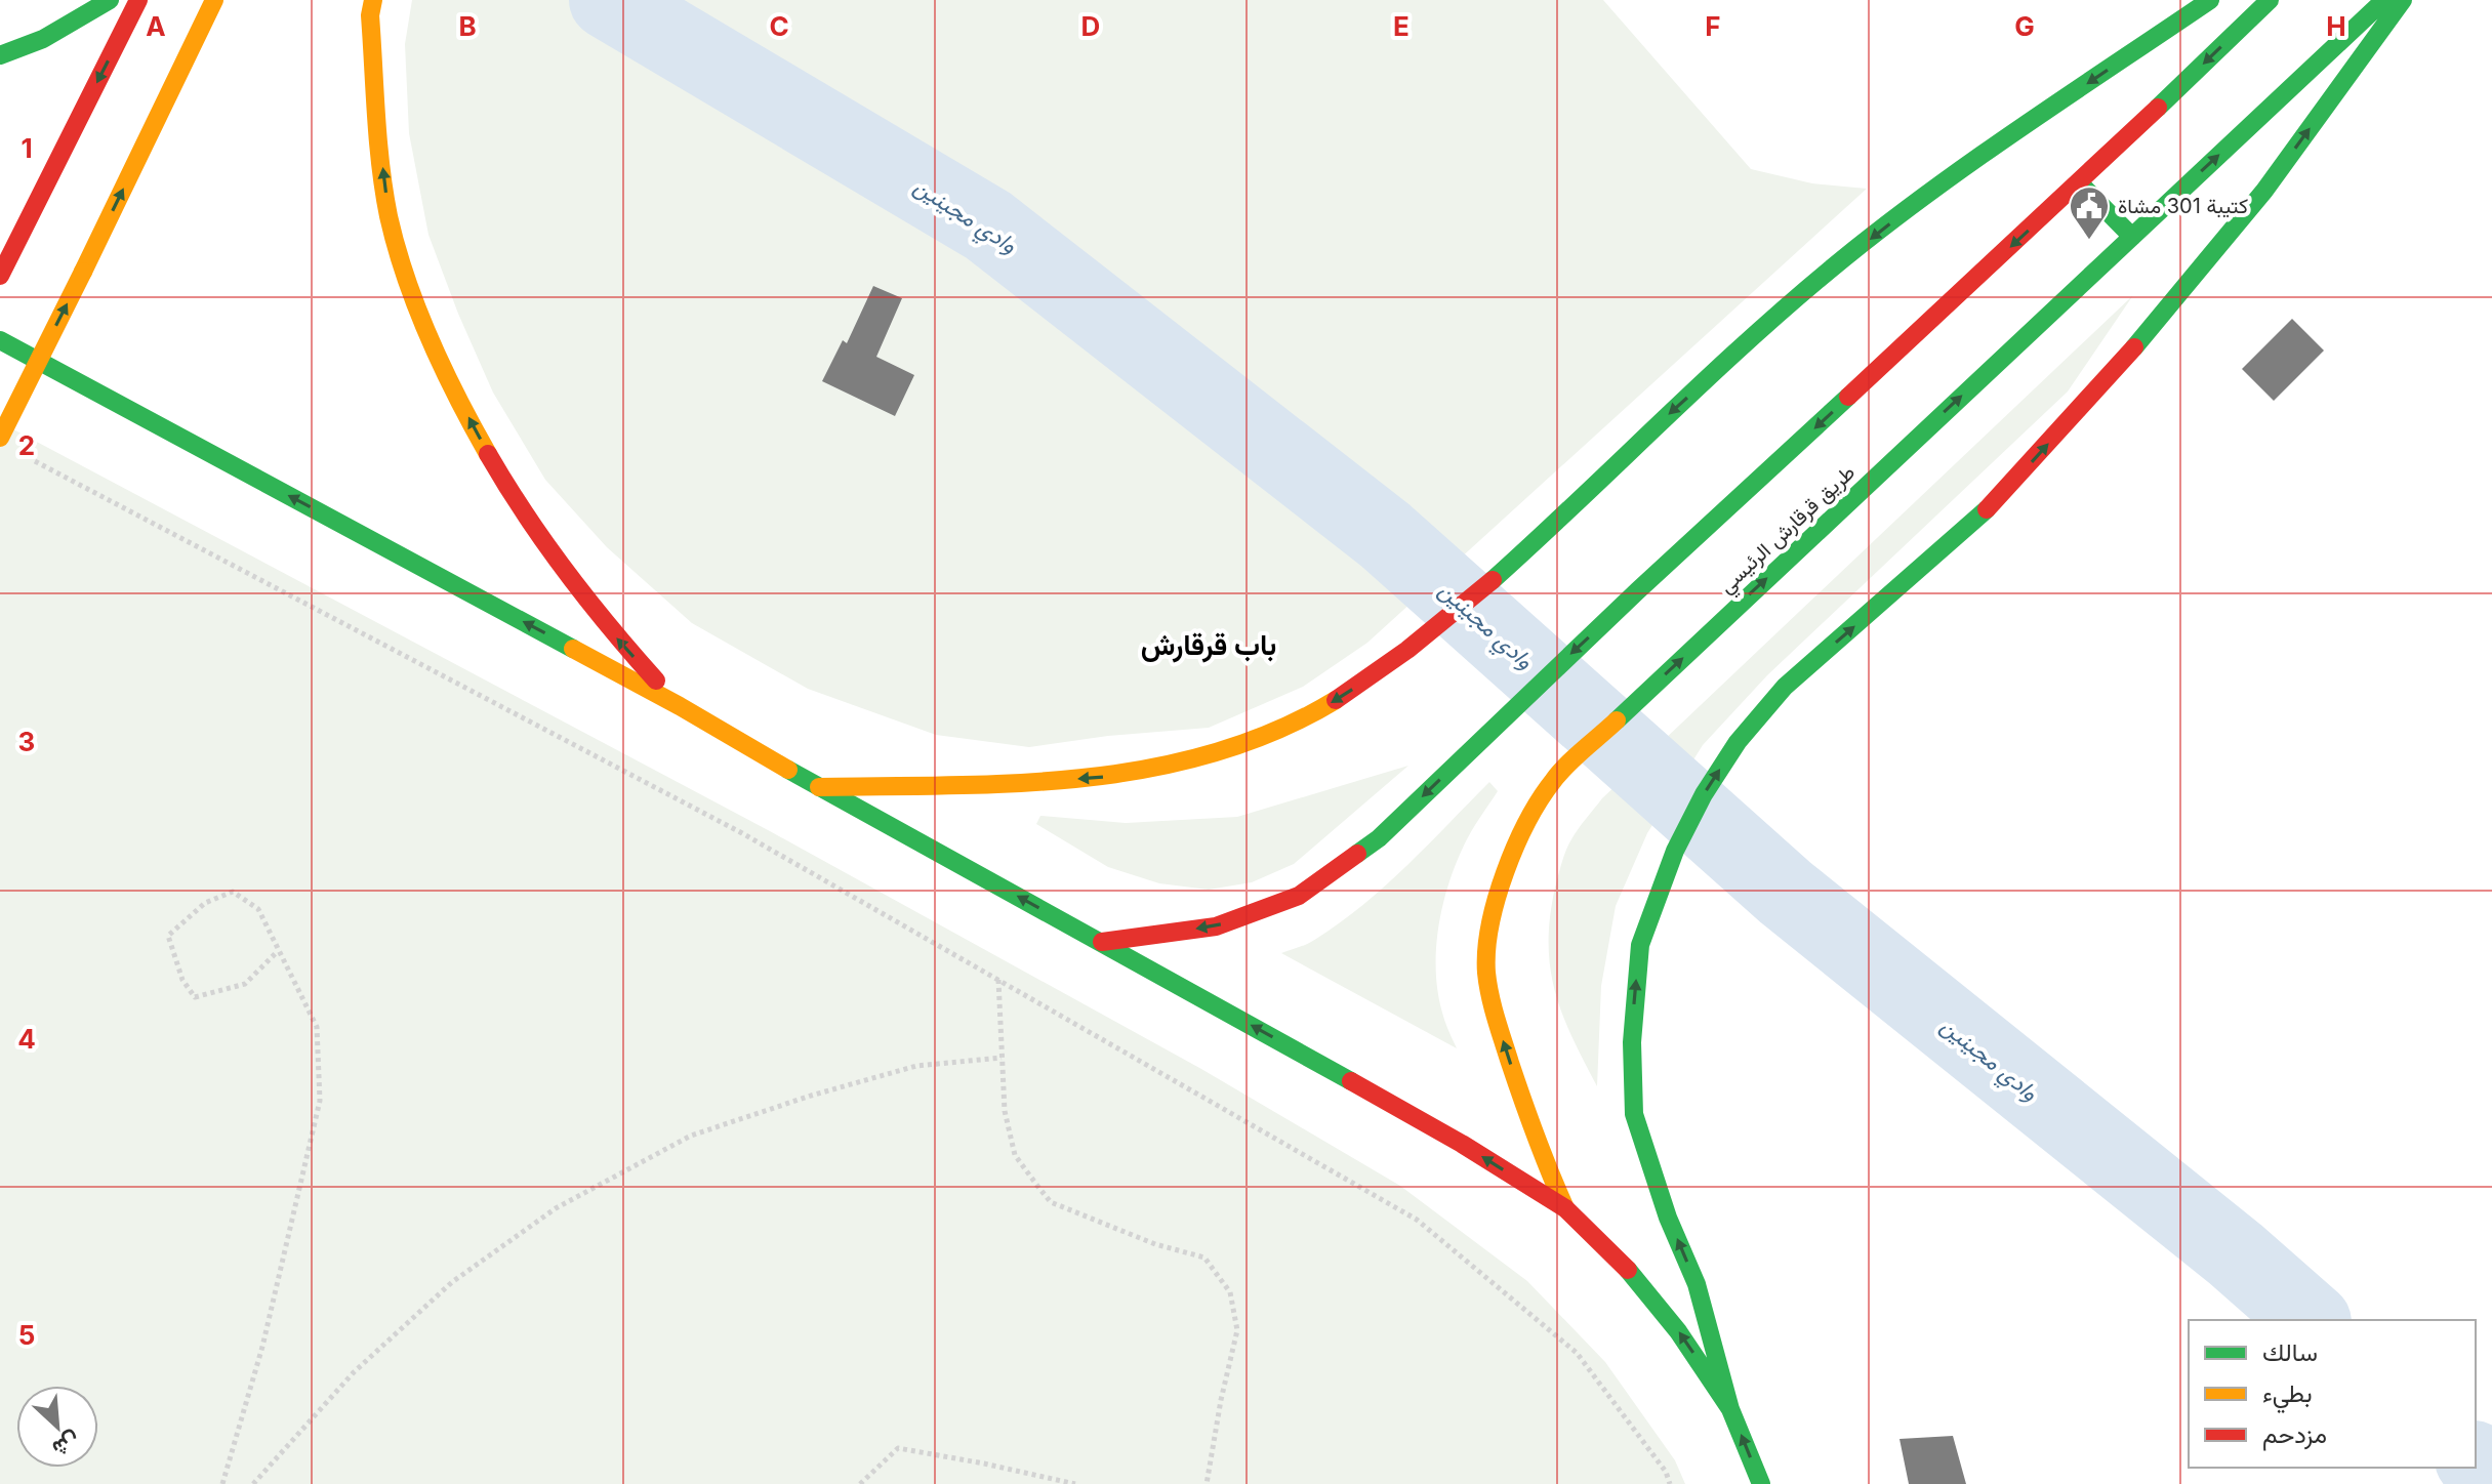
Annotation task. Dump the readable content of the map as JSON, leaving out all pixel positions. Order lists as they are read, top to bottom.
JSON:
{
  "streets": {
    "main road": ["طريق قرقارش الرئيسي"]
  },
  "districts": ["باب قرقارش"],
  "water": ["وادي مجينين"],
  "places": {
    "public building": ["كتيبة 301 مشاة"]
  },
  "legend": ["سالك", "بطيء", "مزدحم"],
  "north": "bottom right",
  "grid": {
    "columns": [
      "A",
      "B",
      "C",
      "D",
      "E",
      "F",
      "G",
      "H"
    ],
    "rows": [
      "1",
      "2",
      "3",
      "4",
      "5"
    ]
  }
}
